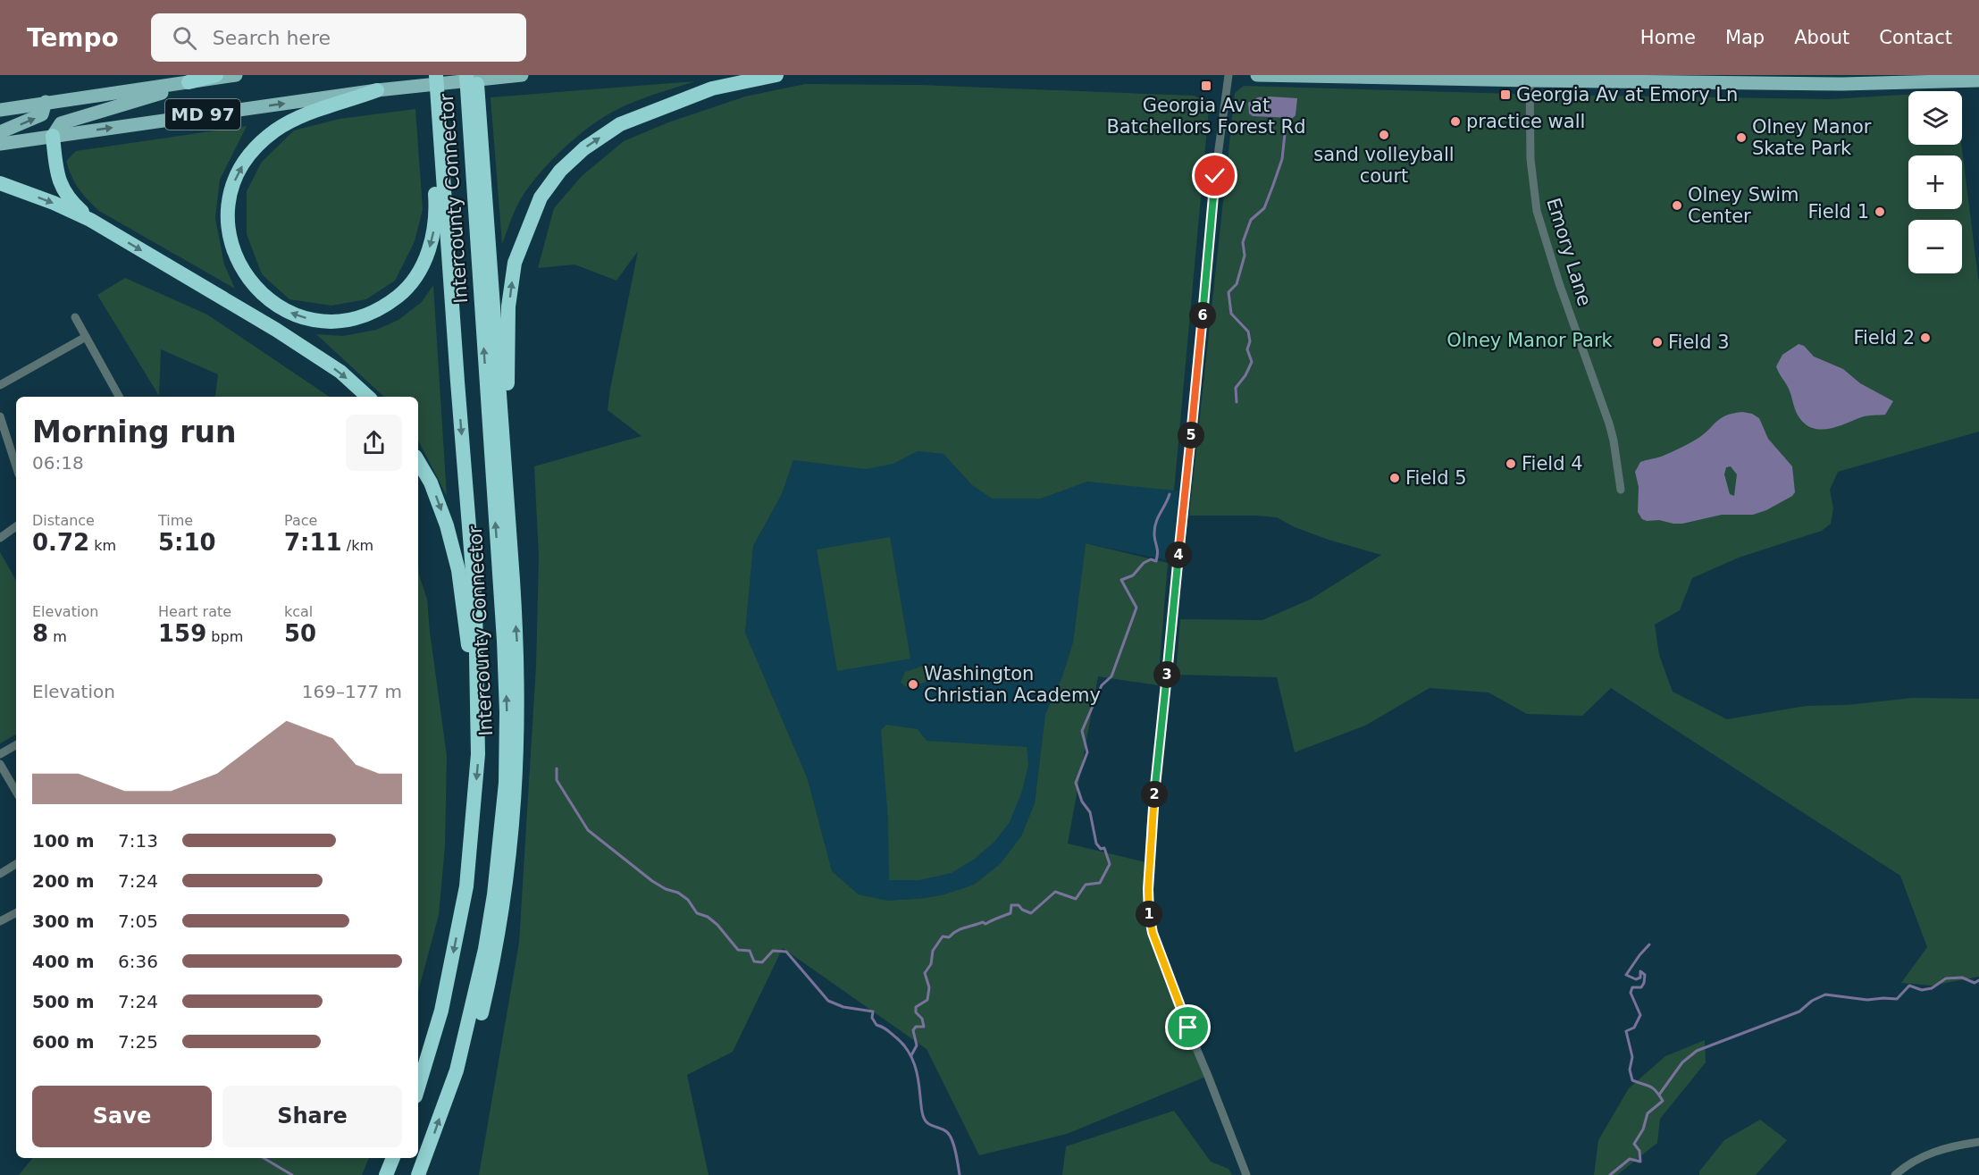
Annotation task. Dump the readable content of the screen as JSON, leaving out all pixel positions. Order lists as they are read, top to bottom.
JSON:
{
  "streets": {
    "highway": ["Intercounty Connector"],
    "main road": ["MD 97"],
    "street": ["Emory Lane"]
  },
  "parks": ["Olney Manor Park"],
  "places": {
    "transit": ["Georgia Av at Batchellors Forest Rd", "Georgia Av at Emory Ln"],
    "other": [
      "practice wall",
      "sand volleyball court",
      "Olney Manor Skate Park",
      "Olney Swim Center",
      "Field 1",
      "Field 2",
      "Field 3",
      "Field 4",
      "Field 5",
      "Washington Christian Academy"
    ]
  },
  "page": {
    "header": "Tempo",
    "search": "Search here",
    "nav": [
      "Home",
      "Map",
      "About",
      "Contact"
    ],
    "map_buttons": ["+", "−"],
    "pins": [
      "6",
      "5",
      "4",
      "3",
      "2",
      "1"
    ],
    "heading": ["Morning run", "06:18"],
    "stats": [
      ["Distance", "0.72 km"],
      ["Time", "5:10"],
      ["Pace", "7:11 /km"],
      ["Elevation", "8 m"],
      ["Heart rate", "159 bpm"],
      ["kcal", "50"]
    ],
    "chart": ["Elevation", "169–177 m"],
    "list": [
      {
        "name": "100 m",
        "note": "7:13"
      },
      {
        "name": "200 m",
        "note": "7:24"
      },
      {
        "name": "300 m",
        "note": "7:05"
      },
      {
        "name": "400 m",
        "note": "6:36"
      },
      {
        "name": "500 m",
        "note": "7:24"
      },
      {
        "name": "600 m",
        "note": "7:25"
      }
    ],
    "buttons": ["Save", "Share"]
  }
}
